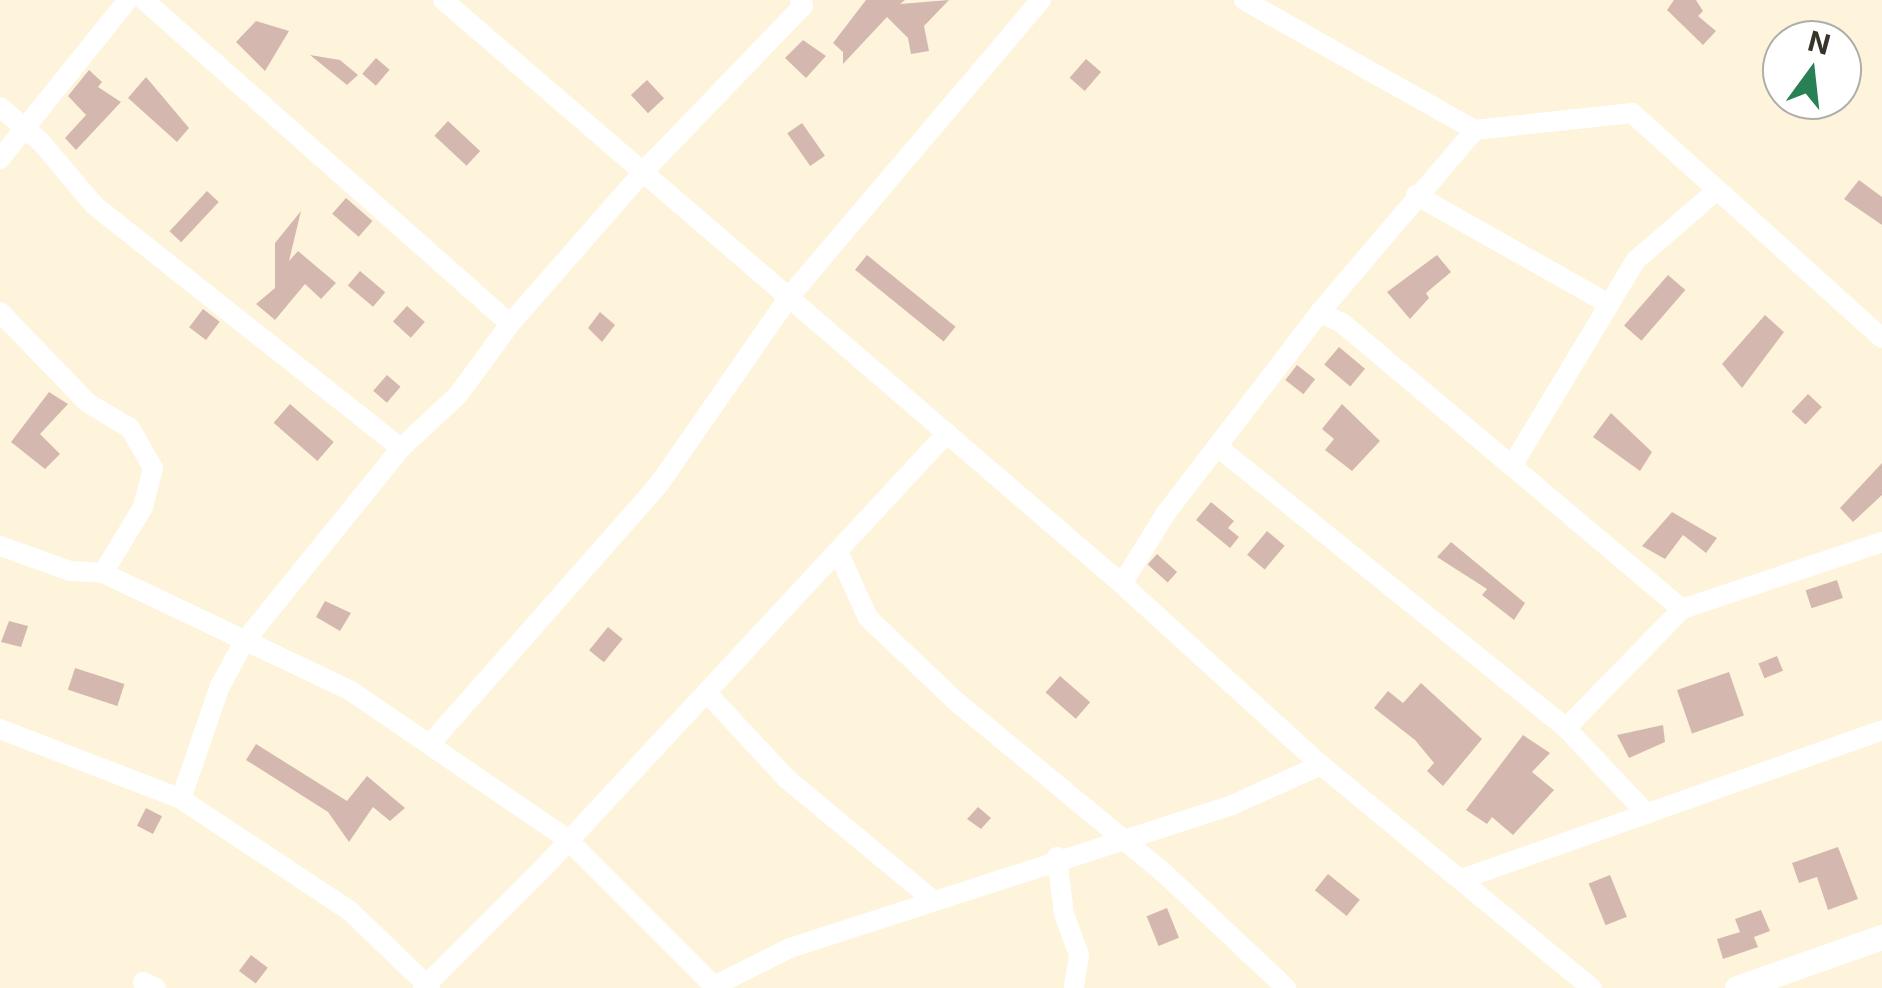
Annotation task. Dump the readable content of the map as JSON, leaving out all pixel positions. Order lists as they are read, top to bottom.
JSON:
{
  "north": "top"
}
